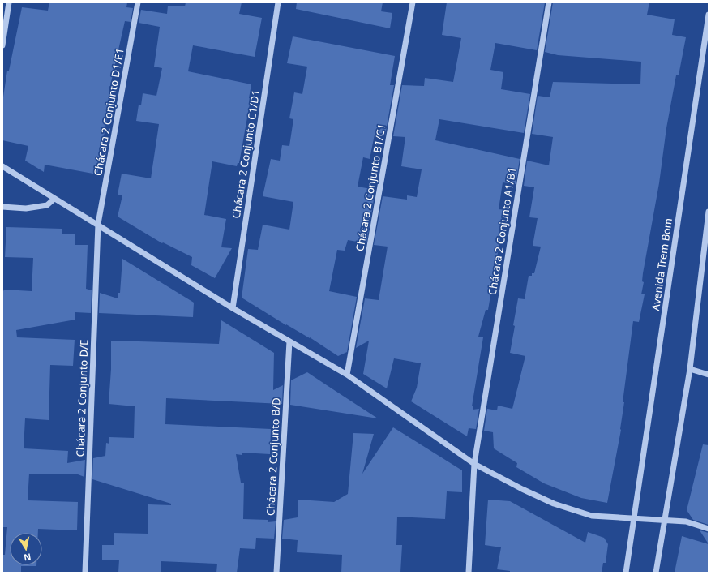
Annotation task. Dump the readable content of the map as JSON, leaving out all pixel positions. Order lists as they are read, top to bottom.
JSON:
{
  "streets": {
    "street": [
      "Chácara 2 Conjunto D1/E1",
      "Chácara 2 Conjunto C1/D1",
      "Chácara 2 Conjunto B1/C1",
      "Chácara 2 Conjunto A1/B1",
      "Avenida Trem Bom",
      "Chácara 2 Conjunto D/E",
      "Chácara 2 Conjunto B/D"
    ]
  },
  "crossings": [
    ["Chácara 2 Conjunto D1/E1", "Chácara 2 Conjunto D/E"]
  ],
  "north": "bottom"
}
